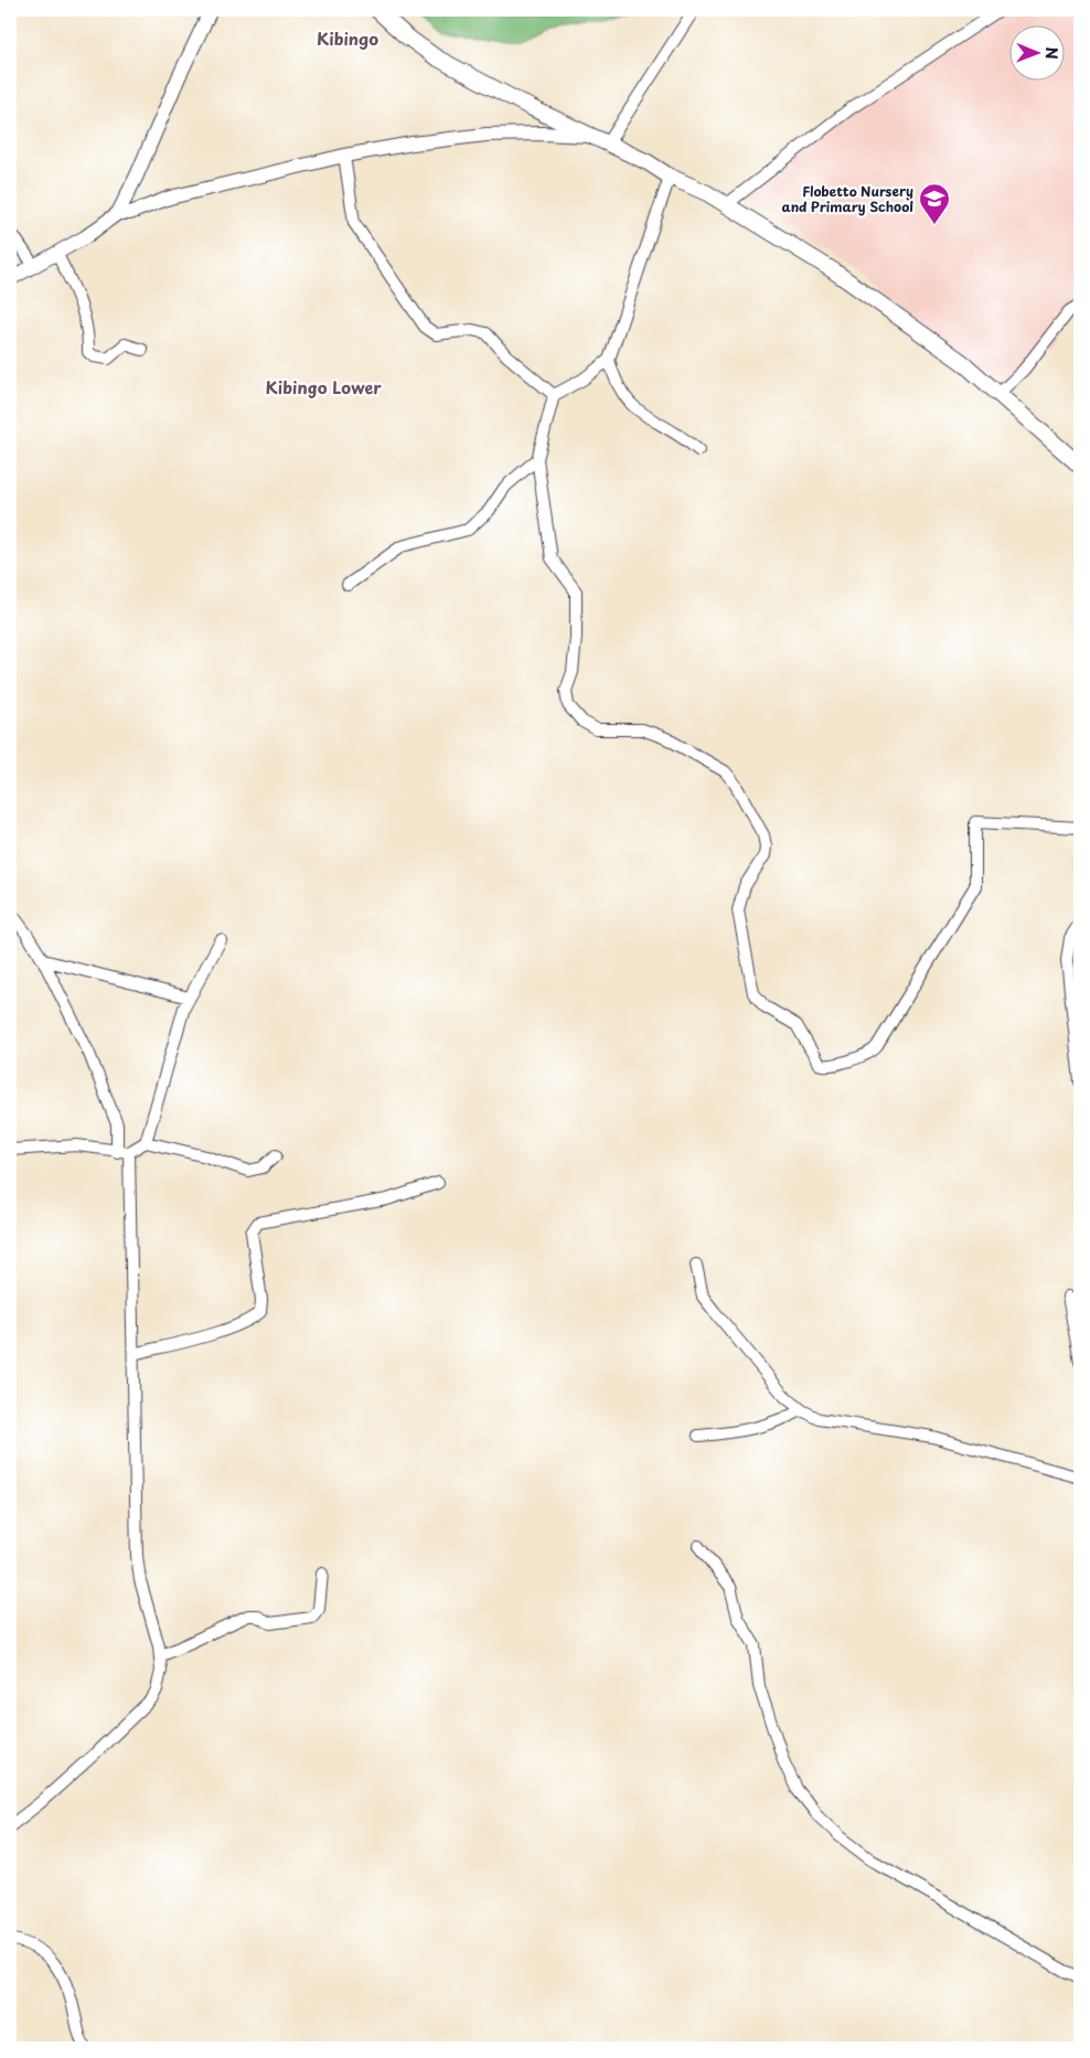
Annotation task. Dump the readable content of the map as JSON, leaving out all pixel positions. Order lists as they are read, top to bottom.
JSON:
{
  "districts": ["Kibingo", "Kibingo Lower"],
  "places": {
    "school or university": ["Flobetto Nursery and Primary School"]
  },
  "north": "right"
}
